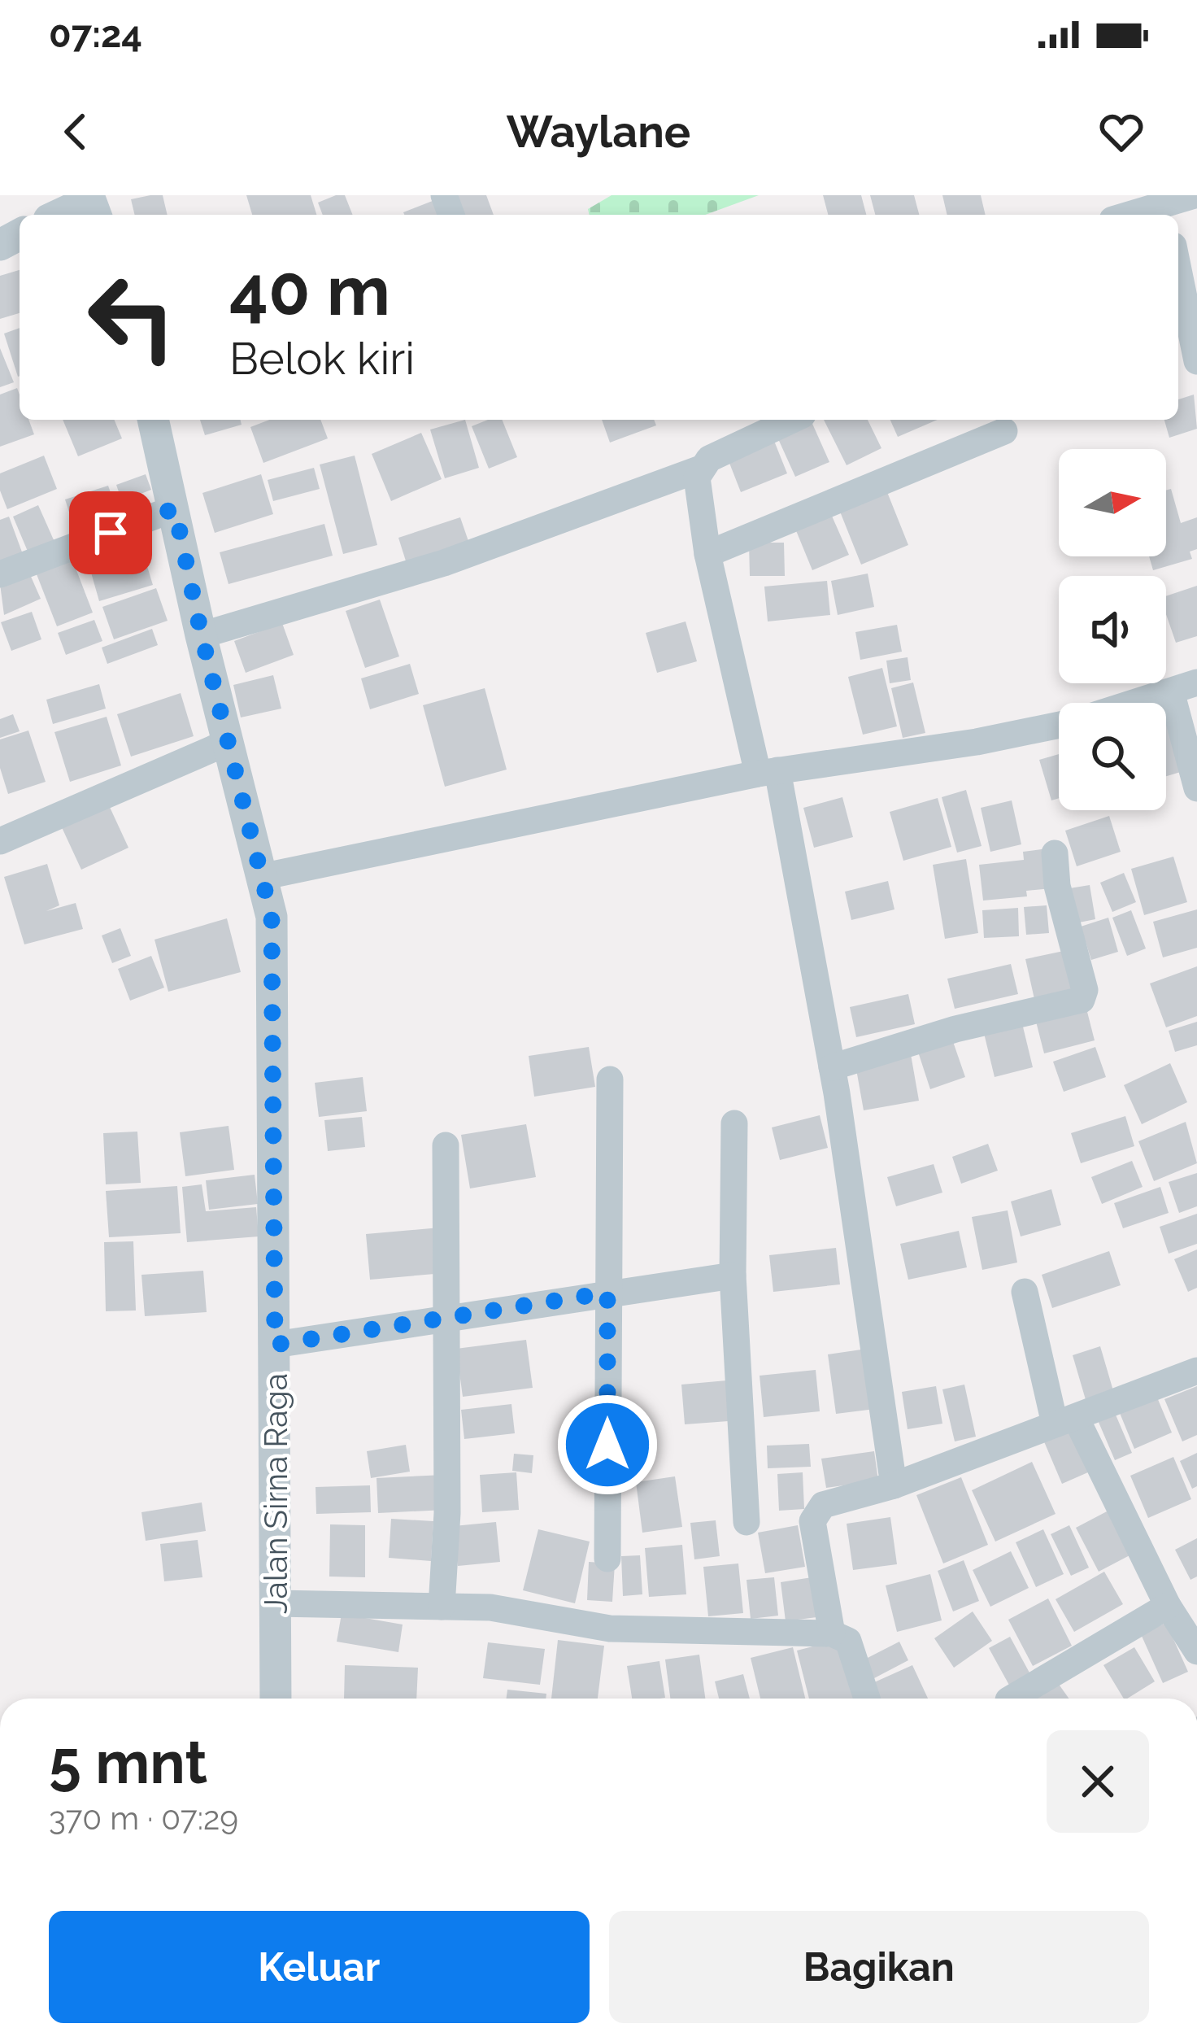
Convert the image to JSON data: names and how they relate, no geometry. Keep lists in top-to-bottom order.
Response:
{
  "streets": {
    "street": ["Jalan Sirna Raga"]
  },
  "north": "right",
  "page": {
    "status": "07:24",
    "header": "Waylane",
    "turn": ["40 m", "Belok kiri"],
    "heading": ["5 mnt", "370 m · 07:29"],
    "buttons": ["Keluar", "Bagikan"]
  }
}
